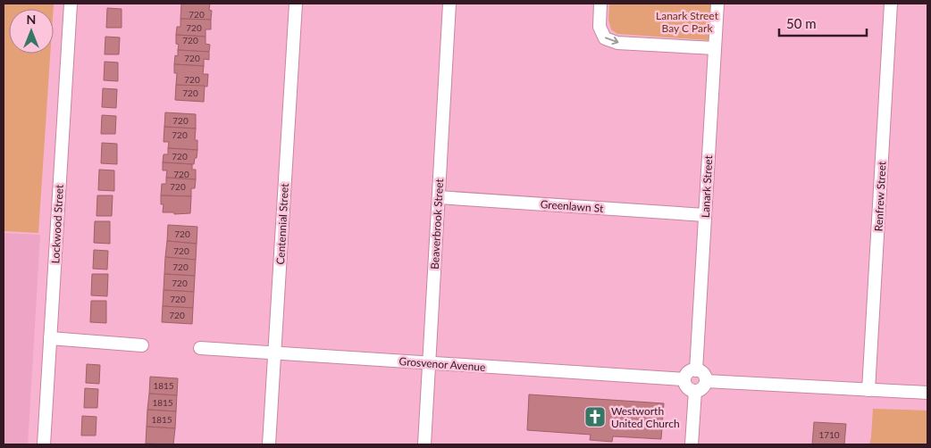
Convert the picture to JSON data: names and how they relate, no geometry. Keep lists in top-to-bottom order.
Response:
{
  "streets": {
    "street": [
      "Lanark Street",
      "Renfrew Street",
      "Greenlawn St",
      "Lockwood Street",
      "Centennial Street",
      "Beaverbrook Street",
      "Grosvenor Avenue"
    ]
  },
  "crossings": [
    ["Lanark Street", "Greenlawn St"],
    ["Lanark Street", "Grosvenor Avenue"],
    ["Greenlawn St", "Beaverbrook Street"],
    ["Centennial Street", "Grosvenor Avenue"],
    ["Beaverbrook Street", "Grosvenor Avenue"]
  ],
  "parks": ["Lanark Street Bay C Park"],
  "places": {
    "church": ["Westworth United Church"]
  },
  "house_numbers": [
    "720",
    "720",
    "720",
    "720",
    "720",
    "720",
    "720",
    "720",
    "720",
    "720",
    "720",
    "720",
    "720",
    "720",
    "720",
    "720",
    "720",
    "1815",
    "1815",
    "1815",
    "1710"
  ],
  "scale_bar": "50 m",
  "north": "top"
}
